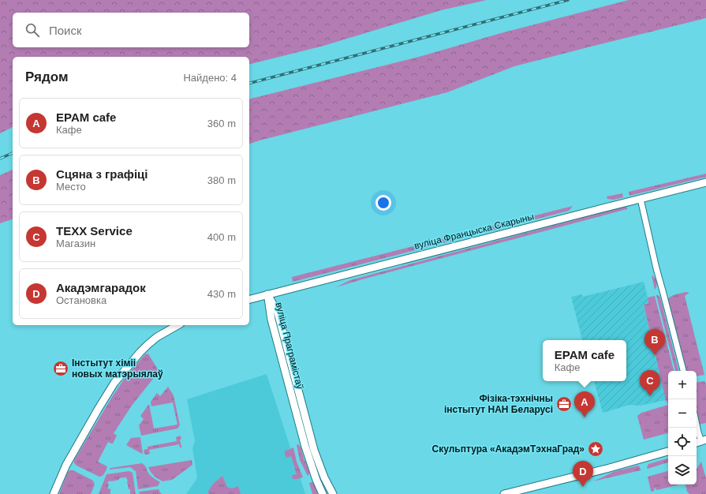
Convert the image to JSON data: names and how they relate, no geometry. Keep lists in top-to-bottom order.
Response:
{
  "streets": {
    "main road": ["вуліца Францыска Скарыны", "вуліца Праграмістаў"]
  },
  "crossings": [
    ["вуліца Францыска Скарыны", "вуліца Праграмістаў"]
  ],
  "places": {
    "office": ["Інстытут хіміі новых матэрыялаў", "Фізіка-тэхнічны інстытут НАН Беларусі"],
    "place": ["Скульптура «АкадэмТэхнаГрад»"]
  },
  "page": {
    "search": "Поиск",
    "heading": ["Рядом", "Найдено: 4"],
    "list": [
      {
        "mark": "A",
        "name": "EPAM cafe",
        "note": "Кафе",
        "value": "360 m"
      },
      {
        "mark": "B",
        "name": "Сцяна з графіці",
        "note": "Место",
        "value": "380 m"
      },
      {
        "mark": "C",
        "name": "TEXX Service",
        "note": "Магазин",
        "value": "400 m"
      },
      {
        "mark": "D",
        "name": "Акадэмгарадок",
        "note": "Остановка",
        "value": "430 m"
      }
    ],
    "pins": [
      "B",
      "C",
      "A",
      "D"
    ],
    "popup": ["EPAM cafe", "Кафе"],
    "map_buttons": ["+", "−"]
  }
}
